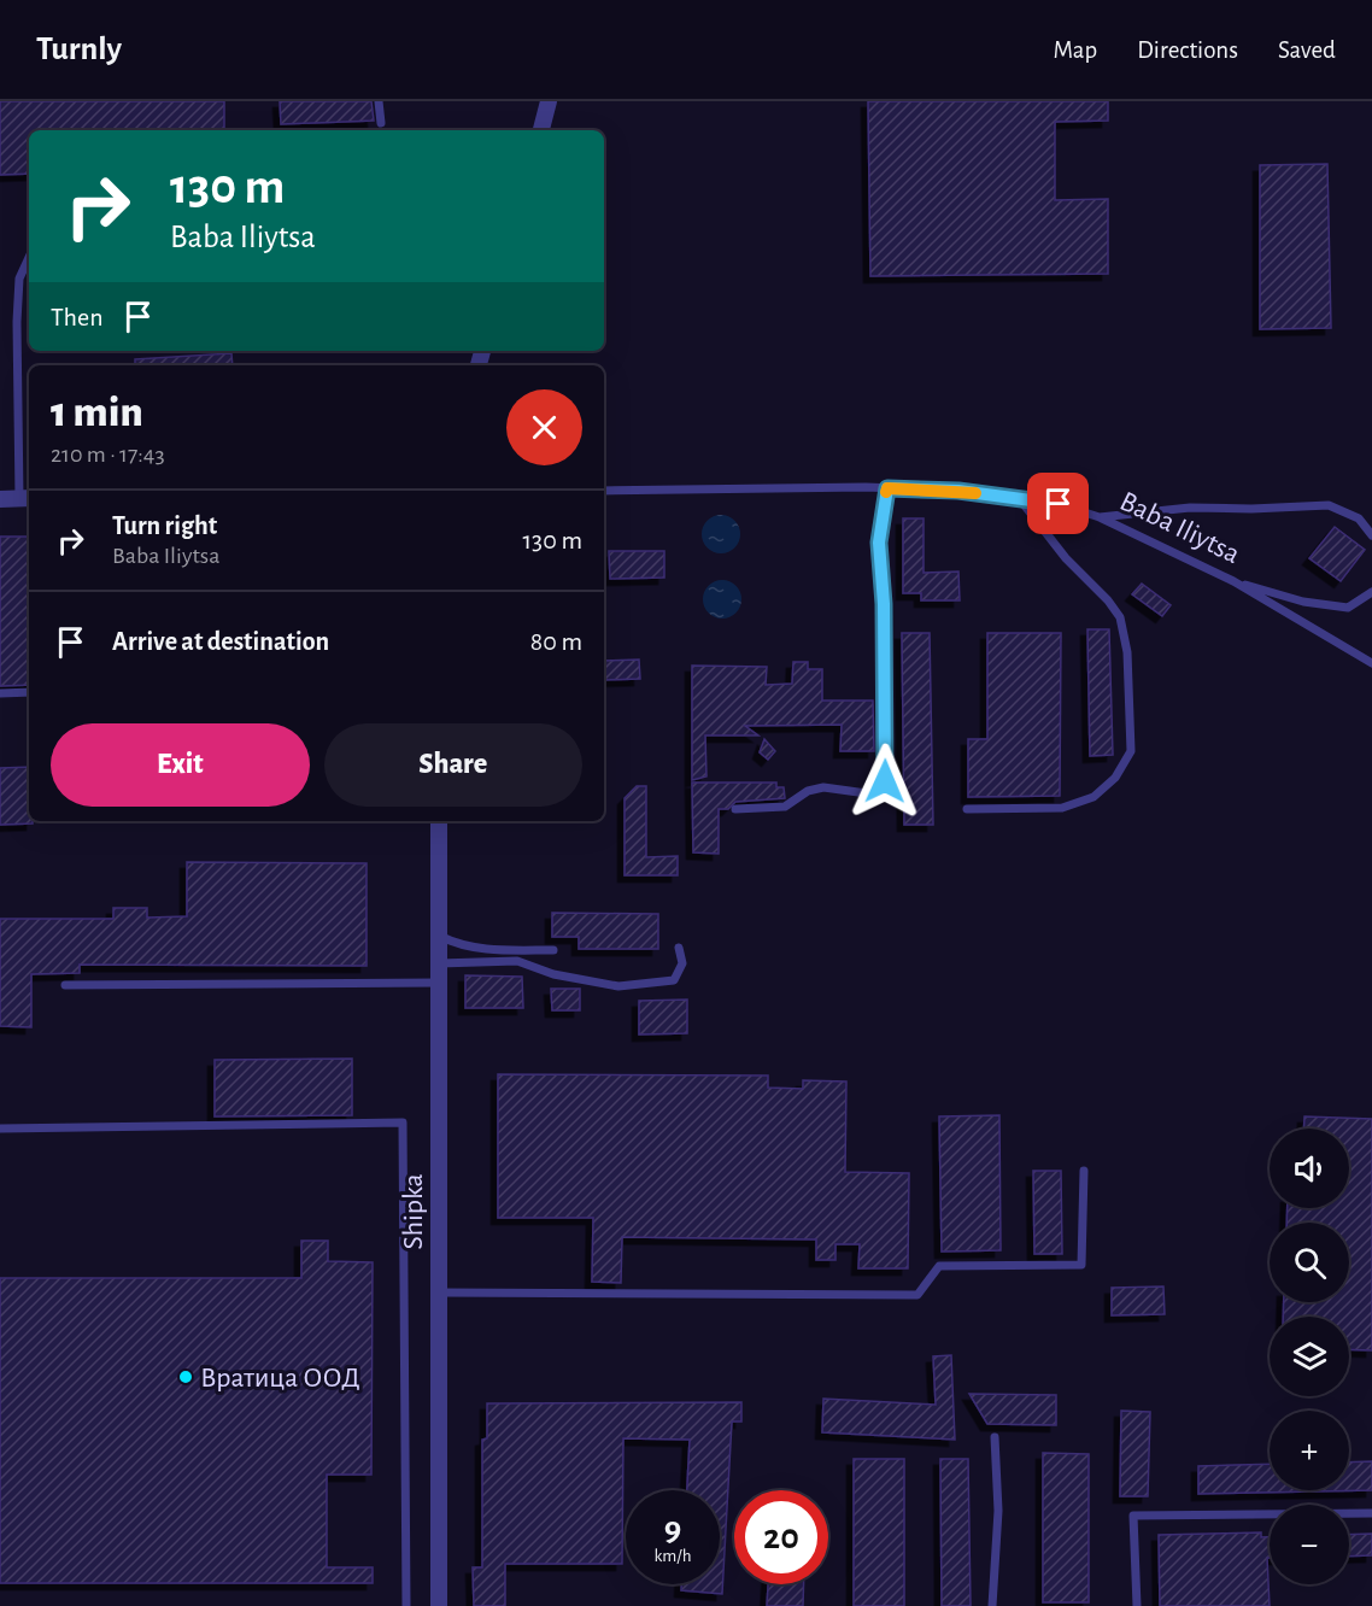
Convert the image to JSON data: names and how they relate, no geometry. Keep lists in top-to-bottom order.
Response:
{
  "streets": {
    "street": ["Shipka"],
    "lane": ["Baba Iliytsa"]
  },
  "places": ["Вратица ООД"],
  "page": {
    "header": "Turnly",
    "nav": ["Map", "Directions", "Saved"],
    "turn": ["130 m", "Baba Iliytsa"],
    "then": "Then",
    "heading": ["1 min", "210 m · 17:43"],
    "list": [
      {
        "name": "Turn right",
        "note": "Baba Iliytsa",
        "value": "130 m"
      },
      {
        "name": "Arrive at destination",
        "value": "80 m"
      }
    ],
    "buttons": ["Exit", "Share"],
    "map_buttons": ["+", "−"],
    "speed": "9 km/h",
    "limit": "20"
  }
}
